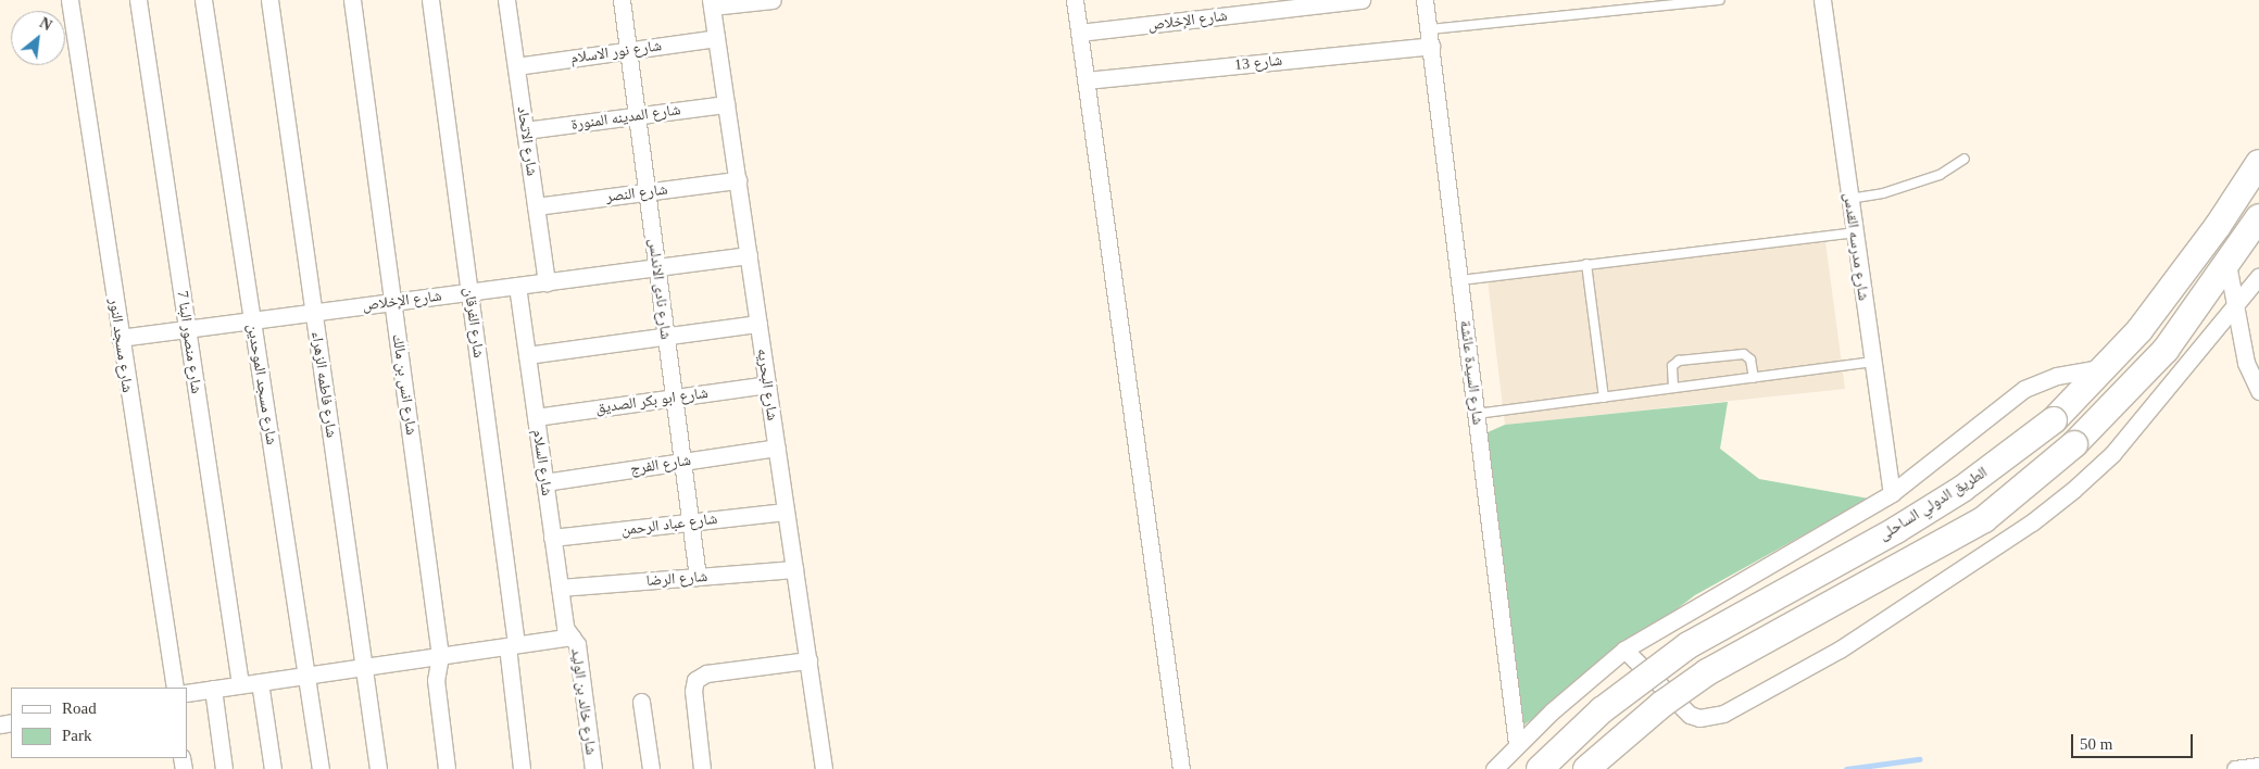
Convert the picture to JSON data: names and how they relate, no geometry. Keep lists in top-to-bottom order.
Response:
{
  "streets": {
    "main road": ["الطريق الدولي الساحلى"],
    "street": [
      "شارع الإخلاص",
      "شارع نور الاسلام",
      "شارع 13",
      "شارع المدينه المنورة",
      "شارع الاتحاد",
      "شارع النصر",
      "شارع مدرسه القدس",
      "شارع نادى الاندلس",
      "شارع الفرقان",
      "شارع منصور البنا 7",
      "شارع مسجد النور",
      "شارع السيدة عائشة",
      "شارع مسجد الموحدين",
      "شارع فاطمه الزهراء",
      "شارع انس بن مالك",
      "شارع البحريه",
      "شارع ابو بكر الصديق",
      "شارع السلام",
      "شارع الفرج",
      "شارع عباد الرحمن",
      "شارع الرضا",
      "شارع خالد بن الوليد"
    ]
  },
  "crossings": [
    ["شارع الإخلاص", "شارع الاتحاد"],
    ["شارع الإخلاص", "شارع نادى الاندلس"],
    ["شارع الإخلاص", "شارع الفرقان"],
    ["شارع الإخلاص", "شارع منصور البنا 7"],
    ["شارع الإخلاص", "شارع مسجد النور"],
    ["شارع الإخلاص", "شارع مسجد الموحدين"],
    ["شارع الإخلاص", "شارع فاطمه الزهراء"],
    ["شارع الإخلاص", "شارع انس بن مالك"],
    ["شارع الإخلاص", "شارع البحريه"],
    ["شارع الإخلاص", "شارع السلام"],
    ["شارع نور الاسلام", "شارع الاتحاد"],
    ["شارع نور الاسلام", "شارع نادى الاندلس"],
    ["شارع نور الاسلام", "شارع البحريه"],
    ["شارع 13", "شارع السيدة عائشة"],
    ["شارع المدينه المنورة", "شارع الاتحاد"],
    ["شارع المدينه المنورة", "شارع نادى الاندلس"],
    ["شارع المدينه المنورة", "شارع البحريه"],
    ["شارع الاتحاد", "شارع النصر"],
    ["شارع النصر", "شارع نادى الاندلس"],
    ["شارع النصر", "شارع البحريه"],
    ["شارع نادى الاندلس", "شارع ابو بكر الصديق"],
    ["شارع نادى الاندلس", "شارع الفرج"],
    ["شارع نادى الاندلس", "شارع عباد الرحمن"],
    ["شارع نادى الاندلس", "شارع الرضا"],
    ["شارع البحريه", "شارع ابو بكر الصديق"],
    ["شارع البحريه", "شارع الفرج"],
    ["شارع البحريه", "شارع عباد الرحمن"],
    ["شارع البحريه", "شارع الرضا"],
    ["شارع ابو بكر الصديق", "شارع السلام"],
    ["شارع السلام", "شارع الفرج"],
    ["شارع السلام", "شارع عباد الرحمن"],
    ["شارع السلام", "شارع الرضا"],
    ["شارع السلام", "شارع خالد بن الوليد"]
  ],
  "legend": ["Road", "Park"],
  "scale_bar": "50 m",
  "north": "top right"
}
